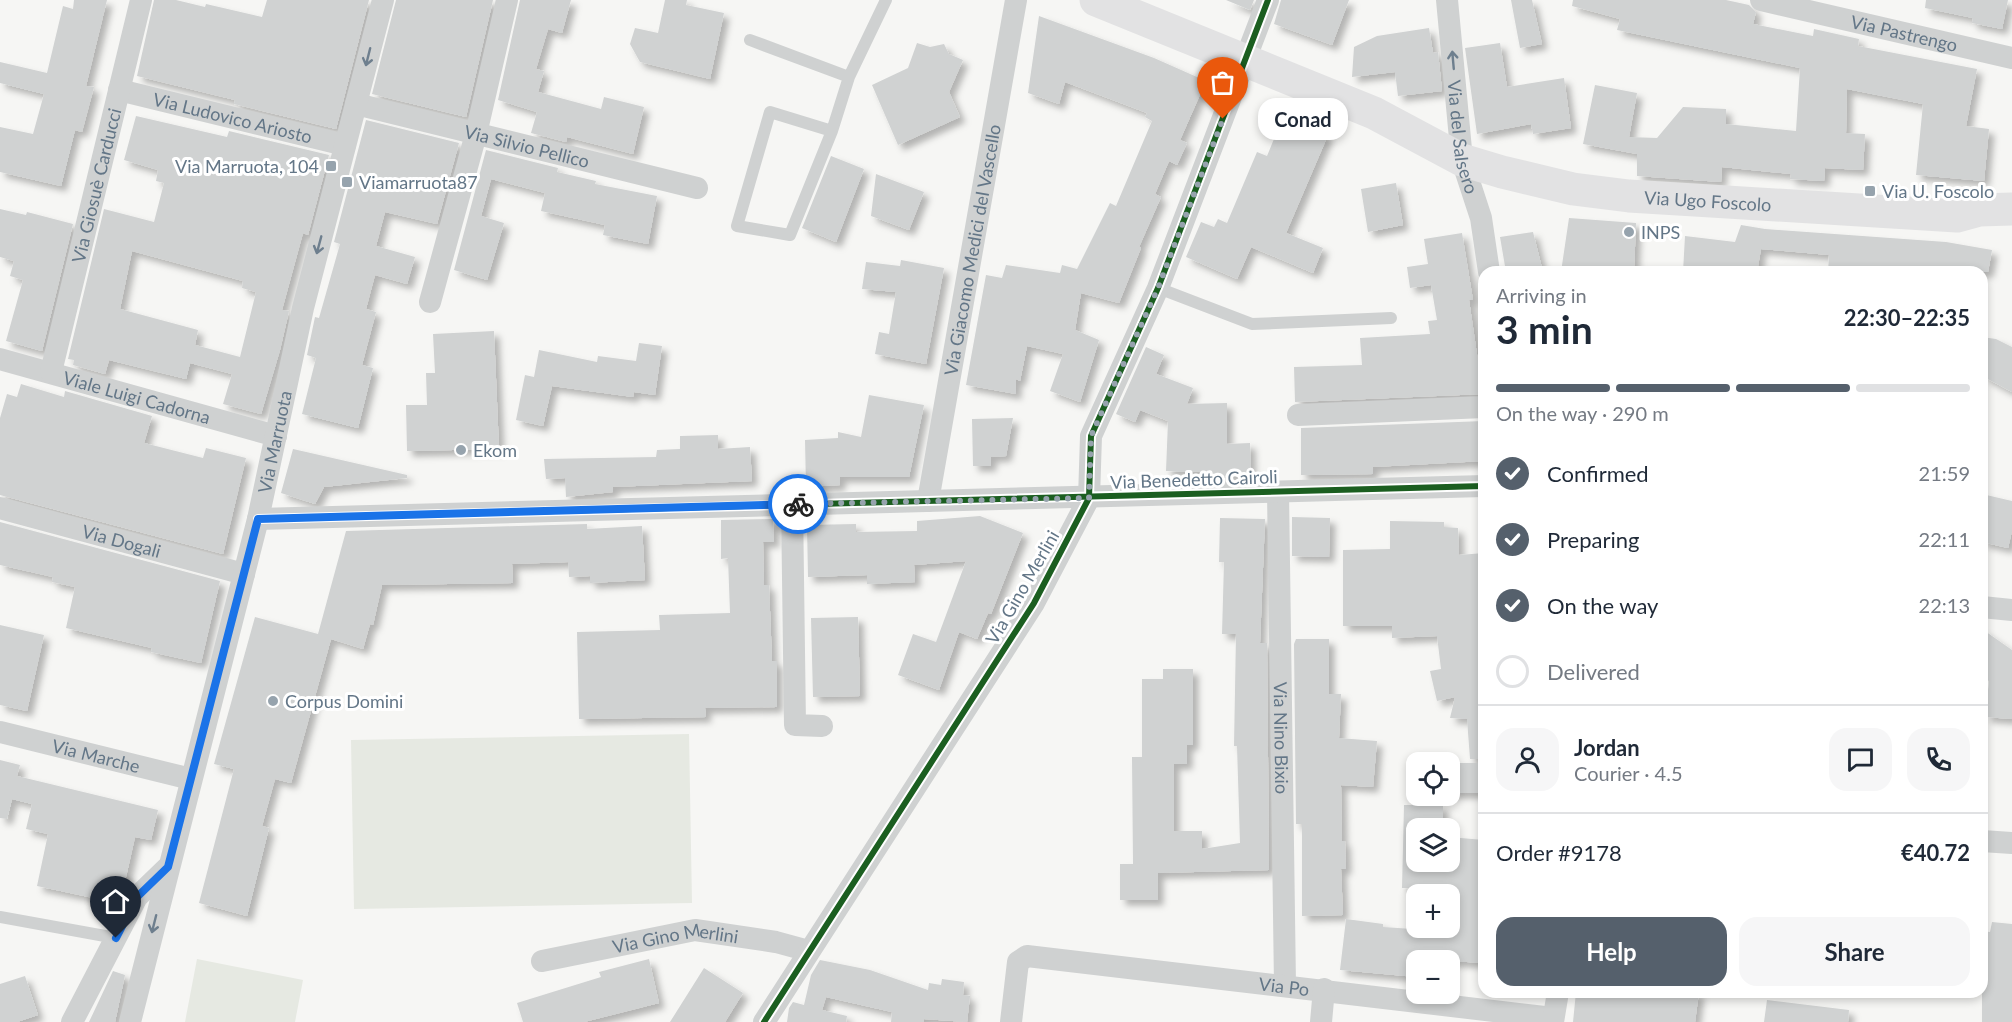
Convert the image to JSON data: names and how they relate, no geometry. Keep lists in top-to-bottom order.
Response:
{
  "streets": {
    "main road": ["Via Ugo Foscolo"],
    "street": [
      "Via Pastrengo",
      "Via Ludovico Ariosto",
      "Via del Salsero",
      "Via Silvio Pellico",
      "Via Giosuè Carducci",
      "Via Giacomo Medici del Vascello",
      "Viale Luigi Cadorna",
      "Via Marruota",
      "Via Benedetto Cairoli",
      "Via Dogali",
      "Via Gino Merlini",
      "Via Nino Bixio",
      "Via Marche",
      "Via Po"
    ]
  },
  "crossings": [
    ["Via Ludovico Ariosto", "Via Giosuè Carducci"],
    ["Via Ludovico Ariosto", "Via Marruota"],
    ["Via del Salsero", "Via Ugo Foscolo"],
    ["Via Silvio Pellico", "Via Marruota"],
    ["Via Giosuè Carducci", "Viale Luigi Cadorna"],
    ["Via Ugo Foscolo", "Via Gino Merlini"],
    ["Via Giacomo Medici del Vascello", "Via Benedetto Cairoli"],
    ["Viale Luigi Cadorna", "Via Marruota"],
    ["Via Marruota", "Via Benedetto Cairoli"],
    ["Via Marruota", "Via Dogali"],
    ["Via Marruota", "Via Marche"],
    ["Via Benedetto Cairoli", "Via Gino Merlini"],
    ["Via Benedetto Cairoli", "Via Nino Bixio"],
    ["Via Nino Bixio", "Via Po"]
  ],
  "one_way": ["Via del Salsero"],
  "places": {
    "other": [
      "Conad",
      "INPS",
      "Ekom",
      "Corpus Domini"
    ],
    "transit": ["Via Marruota, 104", "Viamarruota87", "Via U. Foscolo"]
  },
  "page": {
    "bubble": "Conad",
    "heading": ["3 min", "Arriving in", "22:30–22:35"],
    "panel": [
      "Jordan",
      "Courier · 4.5",
      "Order #9178",
      "€40.72"
    ],
    "bar": "On the way · 290 m",
    "list": [
      ["Confirmed", "21:59"],
      ["Preparing", "22:11"],
      ["On the way", "22:13"],
      "Delivered"
    ],
    "map_buttons": ["+", "−"],
    "buttons": ["Help", "Share"]
  }
}
